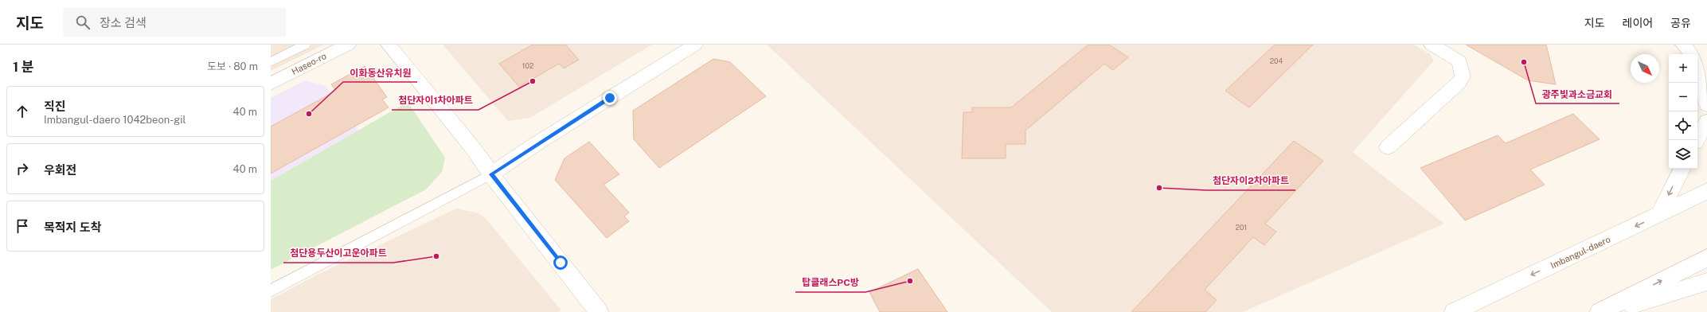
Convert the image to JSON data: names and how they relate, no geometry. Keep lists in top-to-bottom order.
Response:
{
  "streets": {
    "street": ["Haseo-ro", "Imbangul-daero"]
  },
  "places": [
    "광주빛과소금교회",
    "첨단자이1차아파트",
    "이화동산유치원",
    "첨단자이2차아파트",
    "첨단용두산이고운아파트",
    "탑클래스PC방"
  ],
  "house_numbers": ["204", "102", "201"],
  "north": "bottom right",
  "page": {
    "header": "지도",
    "search": "장소 검색",
    "nav": ["지도", "레이어", "공유"],
    "heading": ["1 분", "도보 · 80 m"],
    "map_buttons": ["+", "−"],
    "list": [
      ["직진", "Imbangul-daero 1042beon-gil", "40 m"],
      ["우회전", "40 m"],
      "목적지 도착"
    ]
  }
}
